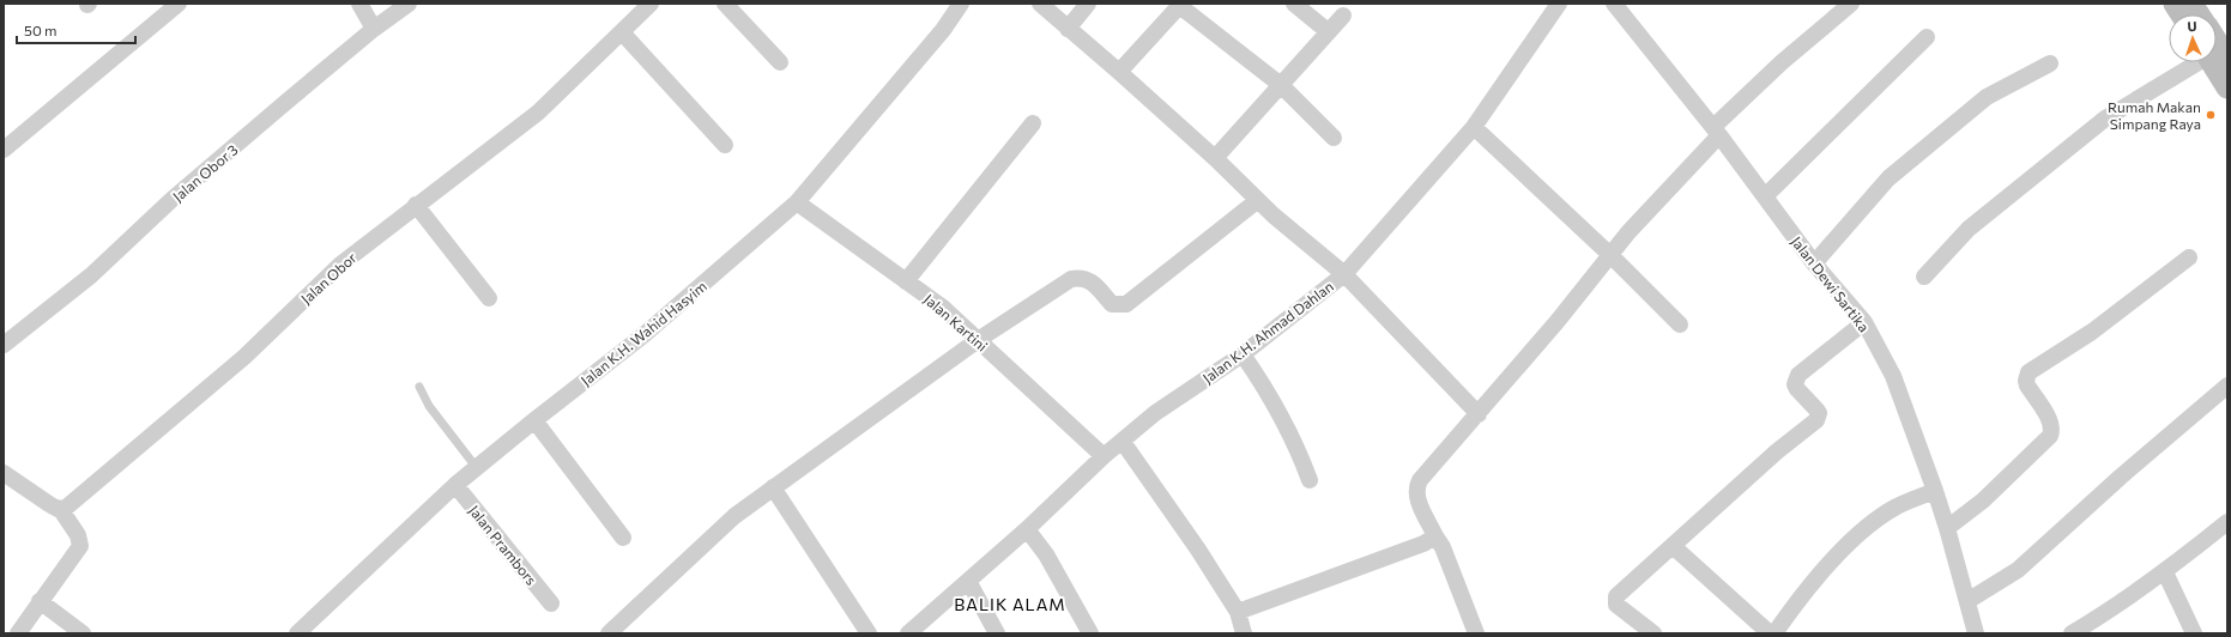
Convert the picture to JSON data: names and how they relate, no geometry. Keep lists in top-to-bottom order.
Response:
{
  "streets": {
    "street": [
      "Jalan Obor 3",
      "Jalan Obor",
      "Jalan Dewi Sartika",
      "Jalan Kartini",
      "Jalan K.H. Ahmad Dahlan",
      "Jalan K.H. Wahid Hasyim",
      "Jalan Prambors"
    ]
  },
  "crossings": [
    ["Jalan Kartini", "Jalan K.H. Ahmad Dahlan"],
    ["Jalan Kartini", "Jalan K.H. Wahid Hasyim"],
    ["Jalan K.H. Wahid Hasyim", "Jalan Prambors"]
  ],
  "districts": ["BALIK ALAM"],
  "places": ["Rumah Makan Simpang Raya"],
  "scale_bar": "50 m",
  "north": "top"
}
